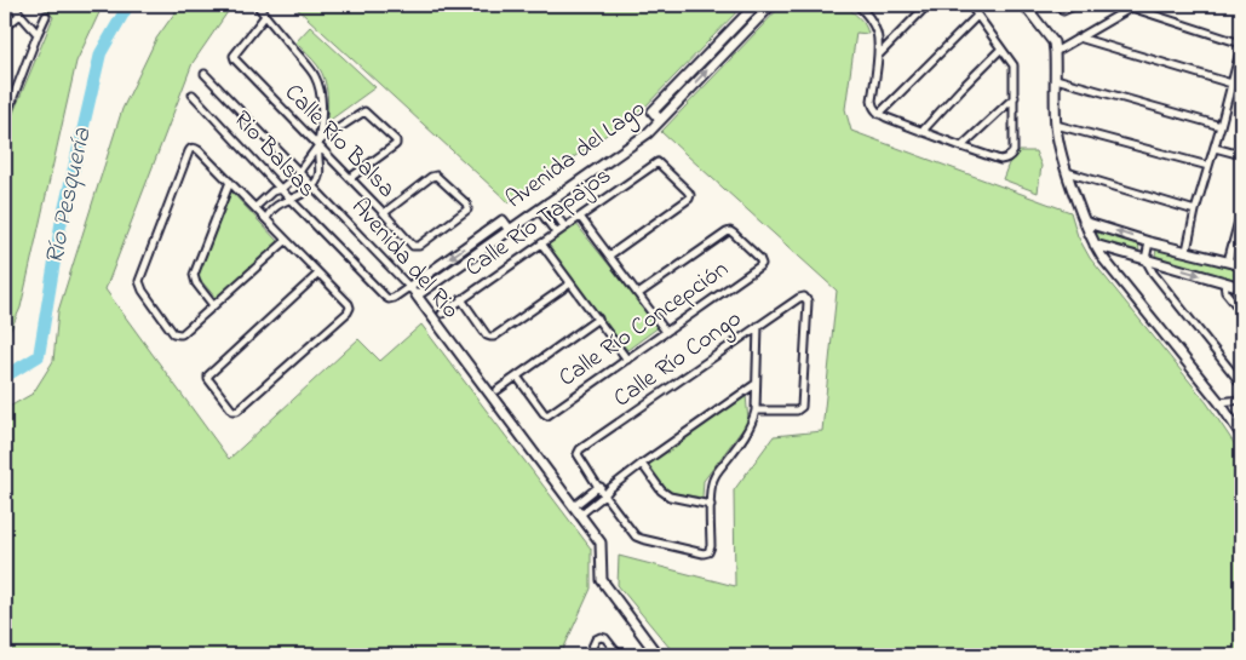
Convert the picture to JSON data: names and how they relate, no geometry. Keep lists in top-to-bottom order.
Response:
{
  "streets": {
    "street": [
      "Calle Río Balsa",
      "Rio Balsas",
      "Avenida del Lago",
      "Calle Río Tapajos",
      "Avenida del Rio",
      "Calle Río Concepción",
      "Calle Río Congo"
    ]
  },
  "crossings": [
    ["Rio Balsas", "Avenida del Lago"],
    ["Rio Balsas", "Avenida del Rio"],
    ["Avenida del Lago", "Avenida del Rio"]
  ],
  "water": ["Río Pesquería"]
}
